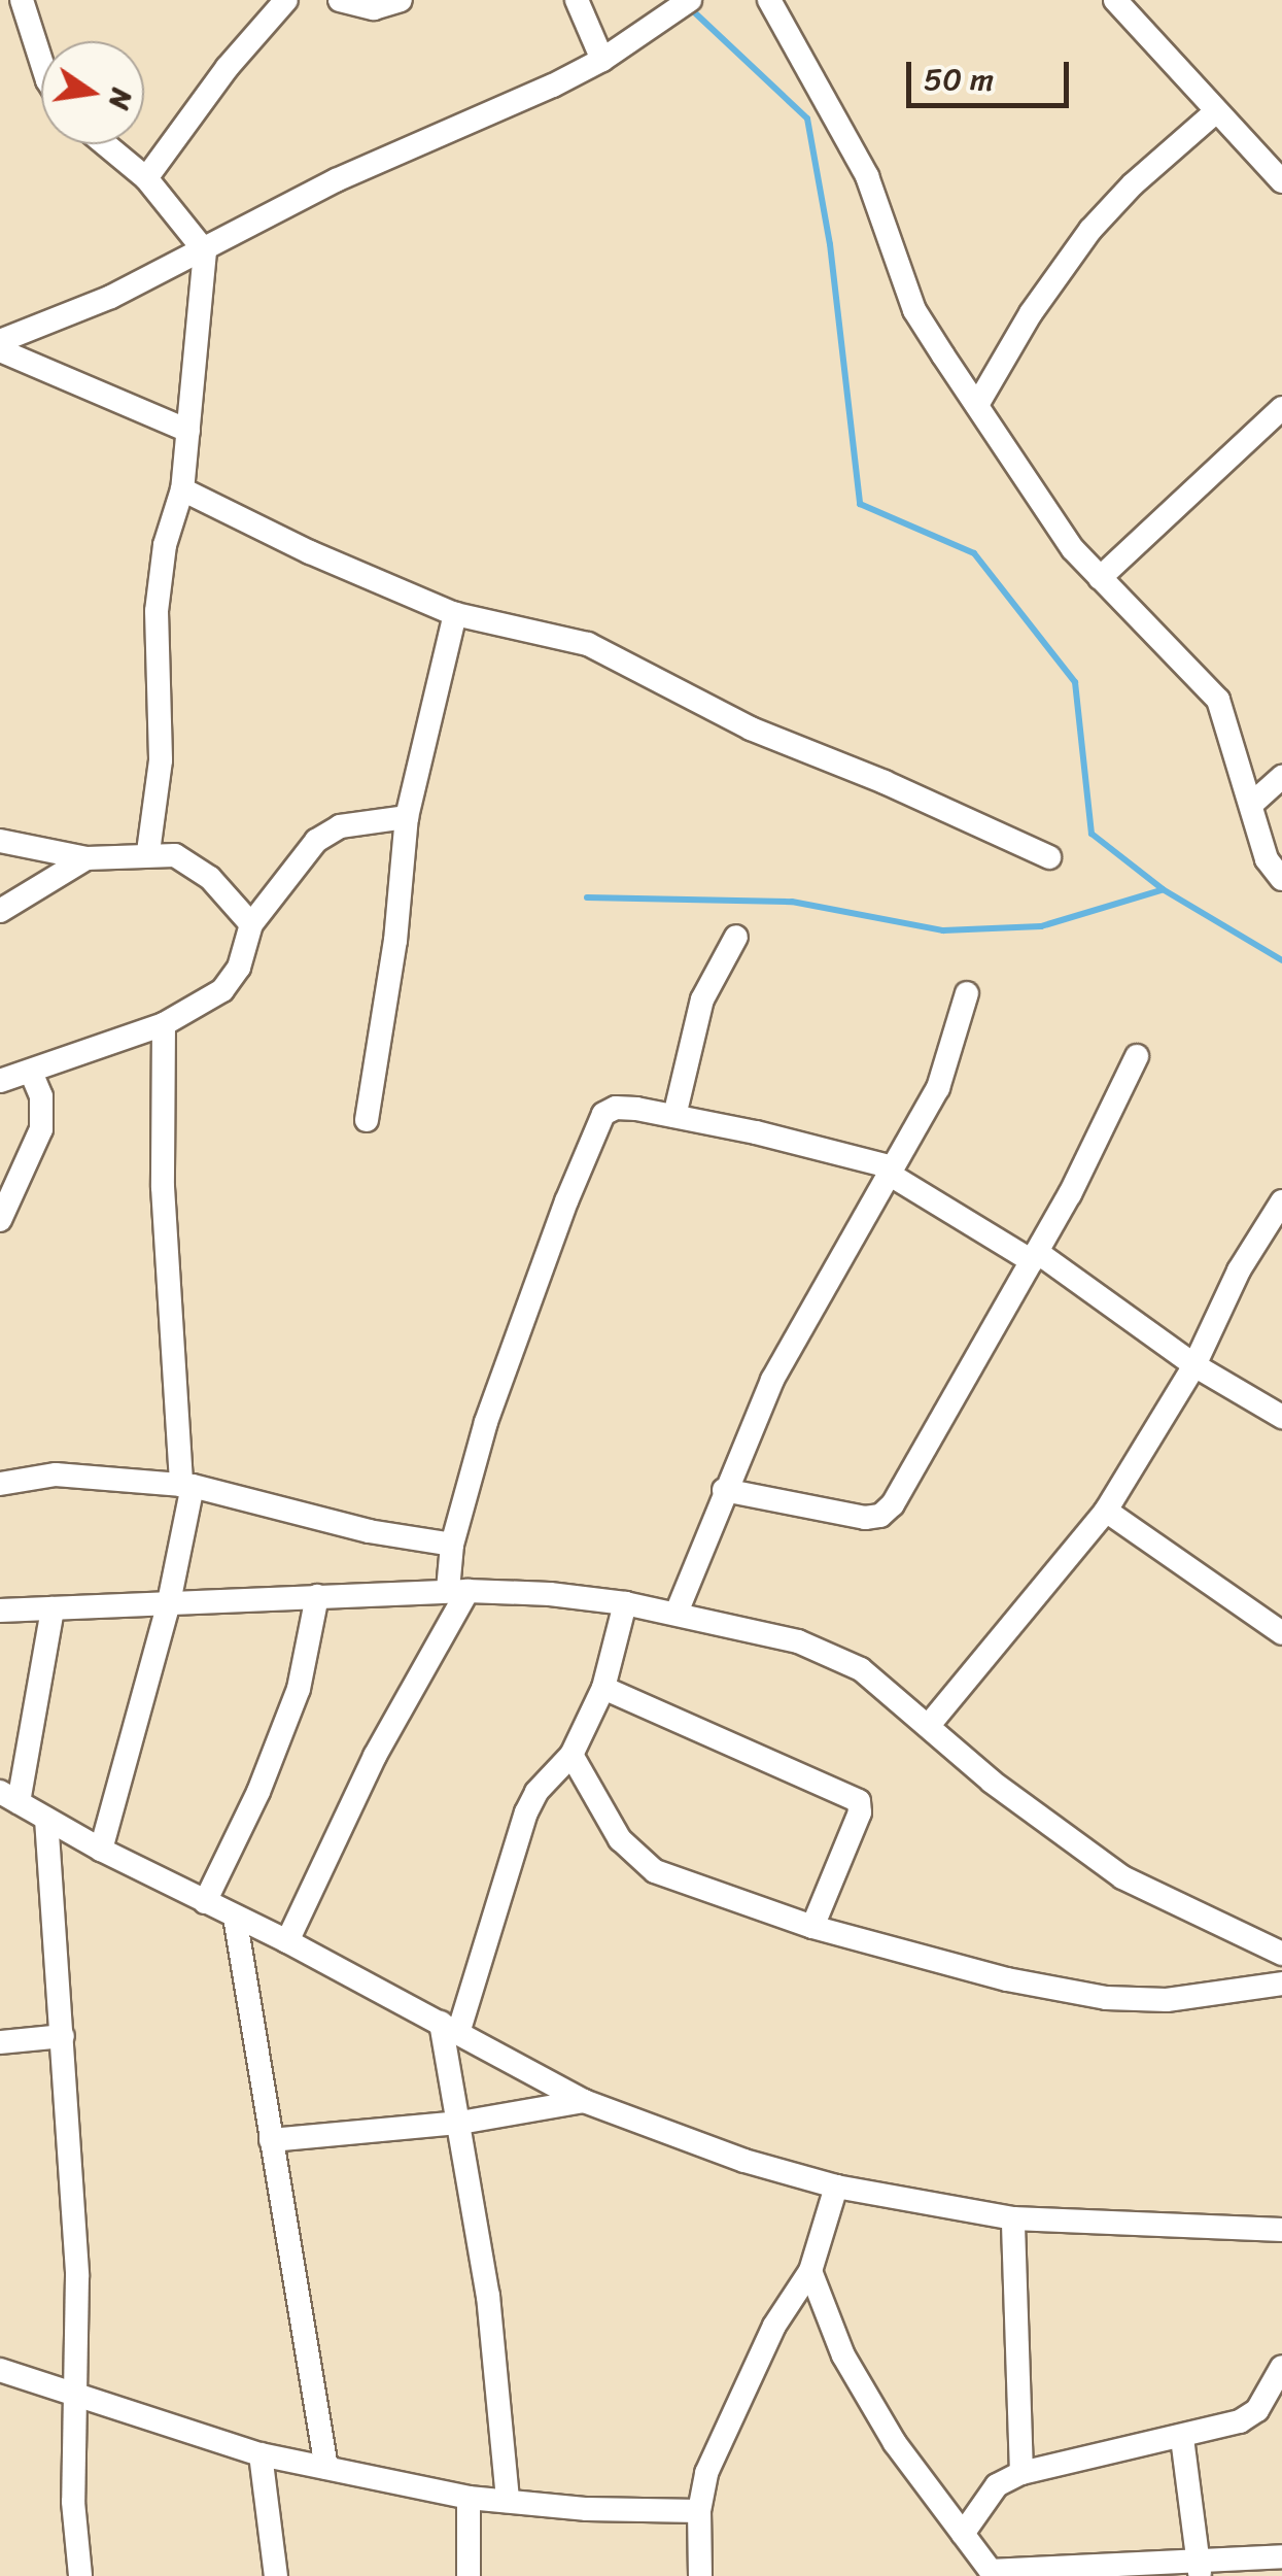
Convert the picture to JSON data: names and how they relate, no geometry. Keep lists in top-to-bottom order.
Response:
{
  "scale_bar": "50 m",
  "north": "right"
}
